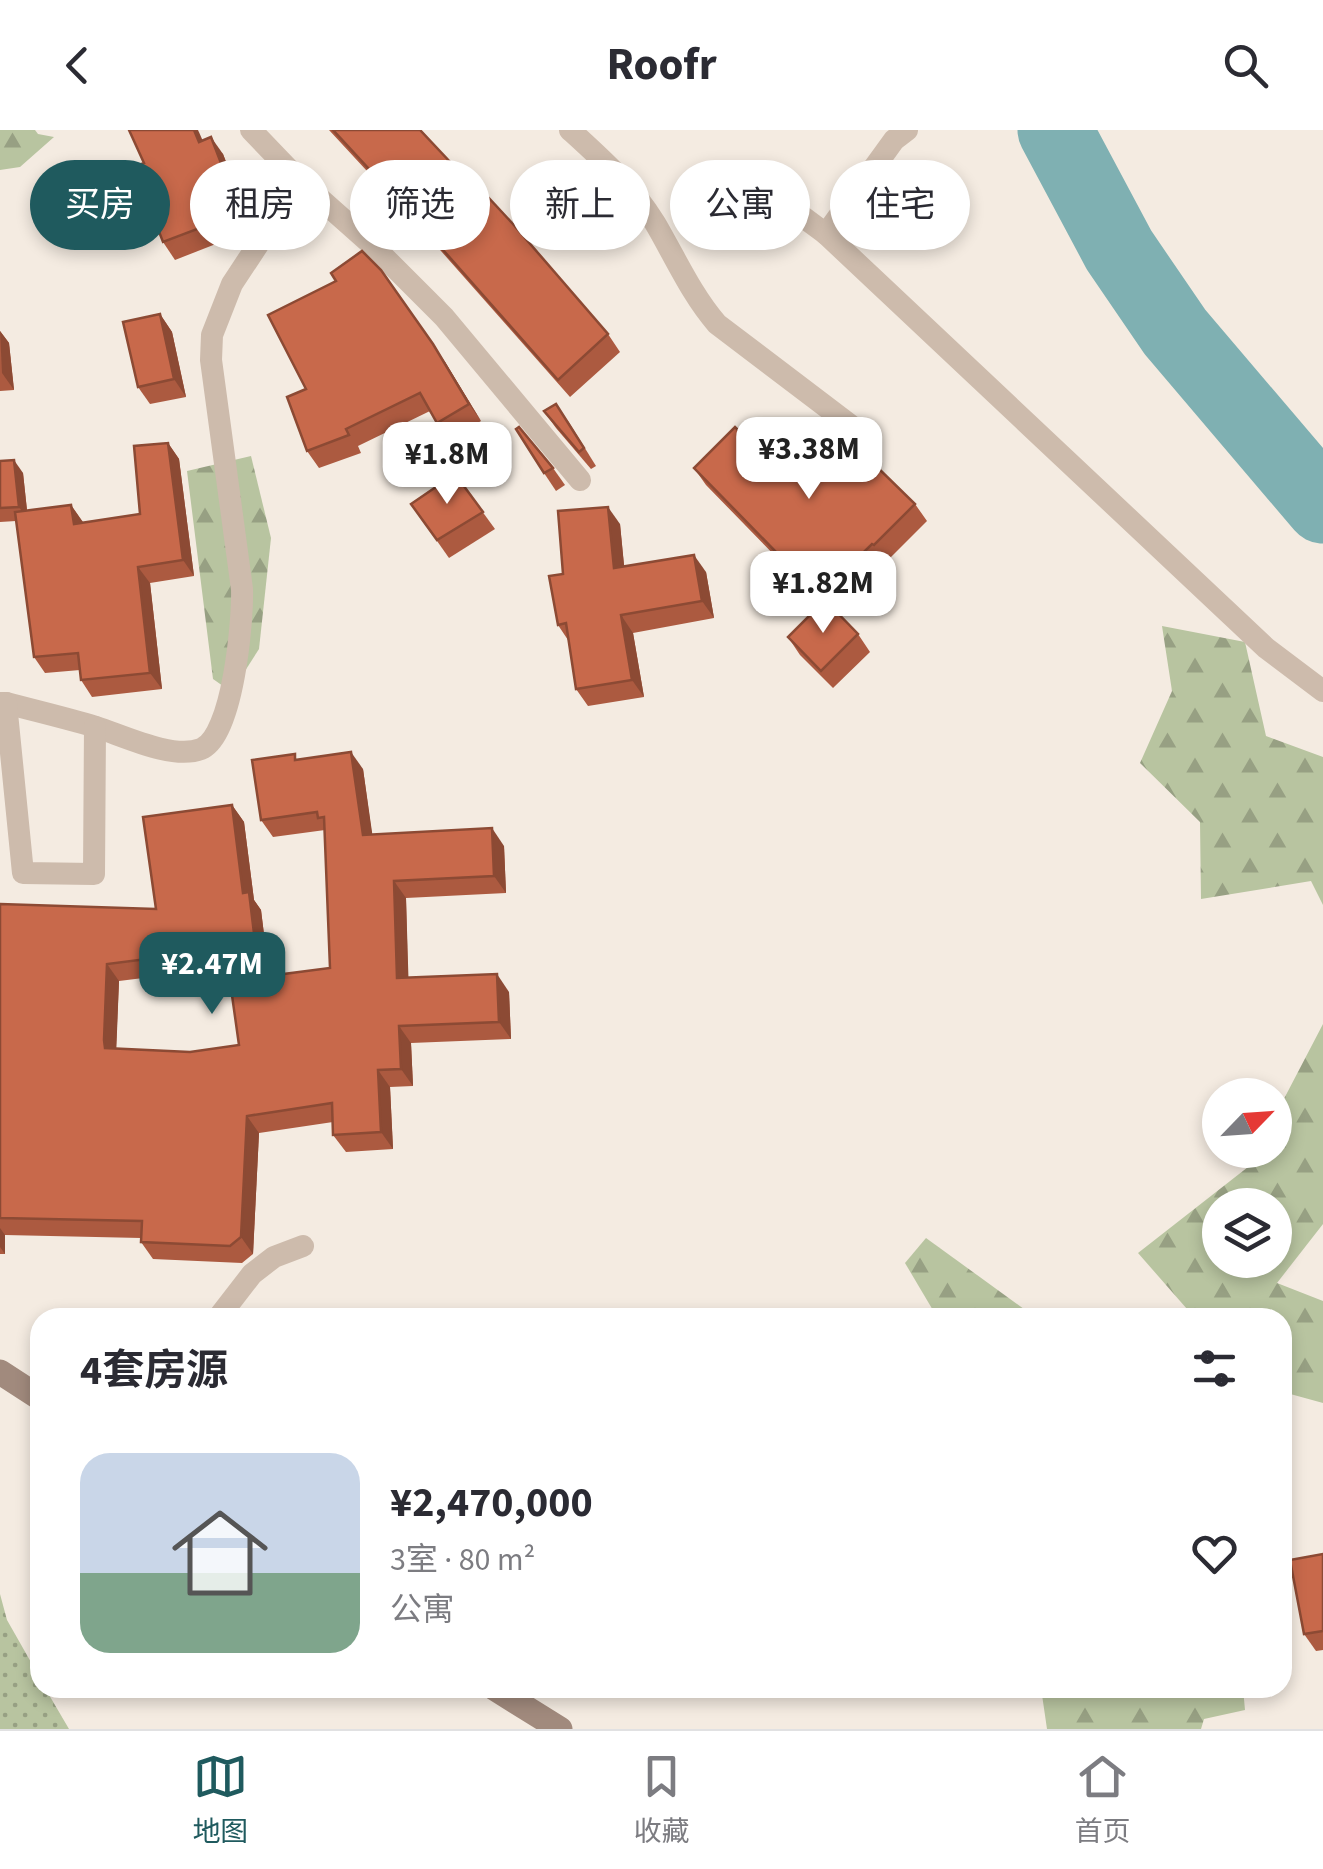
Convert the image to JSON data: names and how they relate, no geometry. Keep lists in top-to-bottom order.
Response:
{
  "north": "top right",
  "page": {
    "header": "Roofr",
    "chip": [
      "买房",
      "租房",
      "筛选",
      "新上",
      "公寓",
      "住宅"
    ],
    "price": [
      "¥3.38M",
      "¥1.8M",
      "¥1.82M",
      "¥2.47M"
    ],
    "heading": "4套房源",
    "list": [
      {
        "name": "¥2,470,000",
        "note": "3室 · 80 m² · 公寓"
      }
    ],
    "tabs": ["地图", "收藏", "首页"]
  }
}
